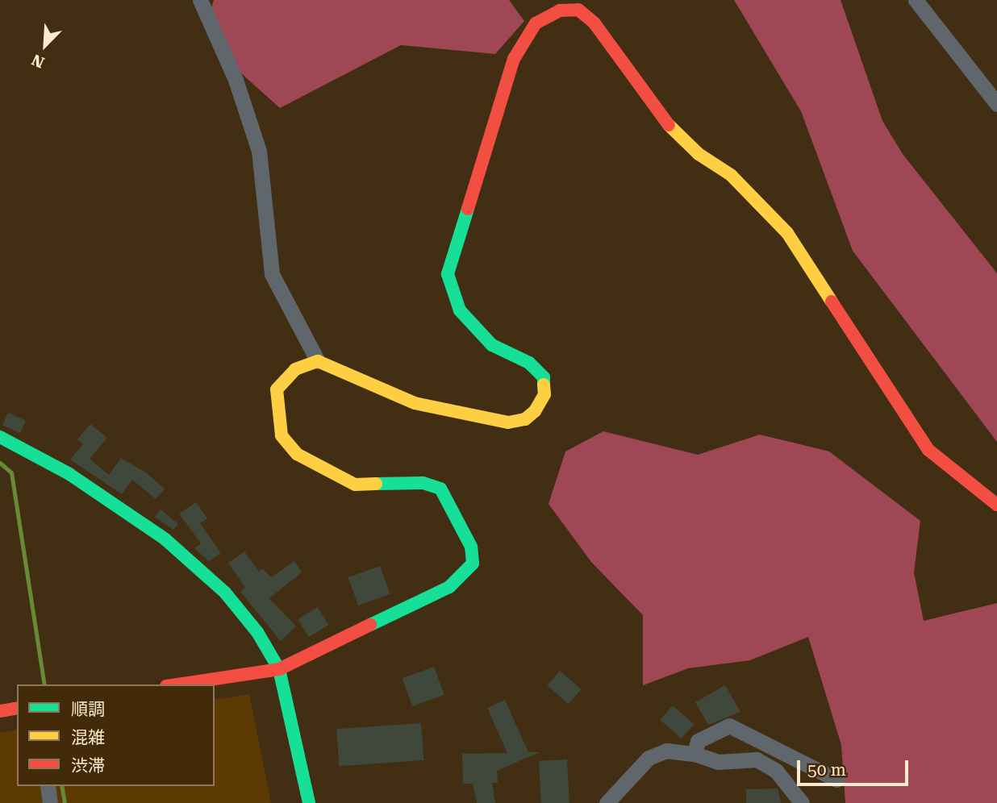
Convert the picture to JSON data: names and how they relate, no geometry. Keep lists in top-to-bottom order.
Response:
{
  "legend": ["順調", "混雑", "渋滞"],
  "scale_bar": "50 m",
  "north": "bottom left"
}
